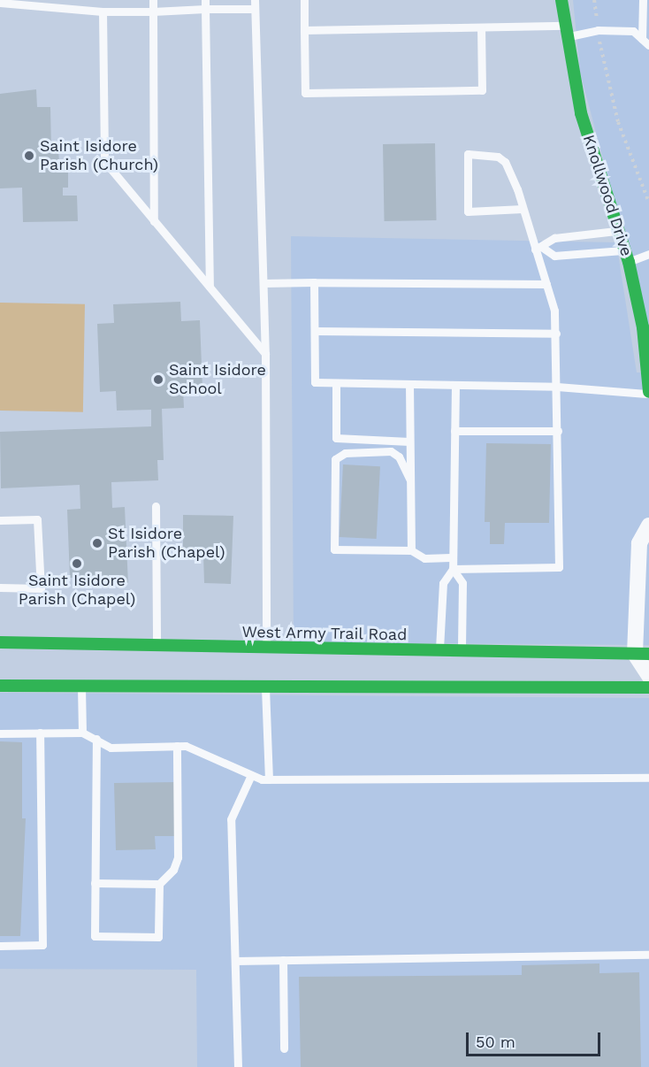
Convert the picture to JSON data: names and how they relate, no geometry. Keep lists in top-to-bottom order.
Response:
{
  "streets": {
    "main road": ["Knollwood Drive", "West Army Trail Road"]
  },
  "places": [
    "Saint Isidore Parish (Church)",
    "Saint Isidore School",
    "St Isidore Parish (Chapel)",
    "Saint Isidore Parish (Chapel)"
  ],
  "scale_bar": "50 m"
}
